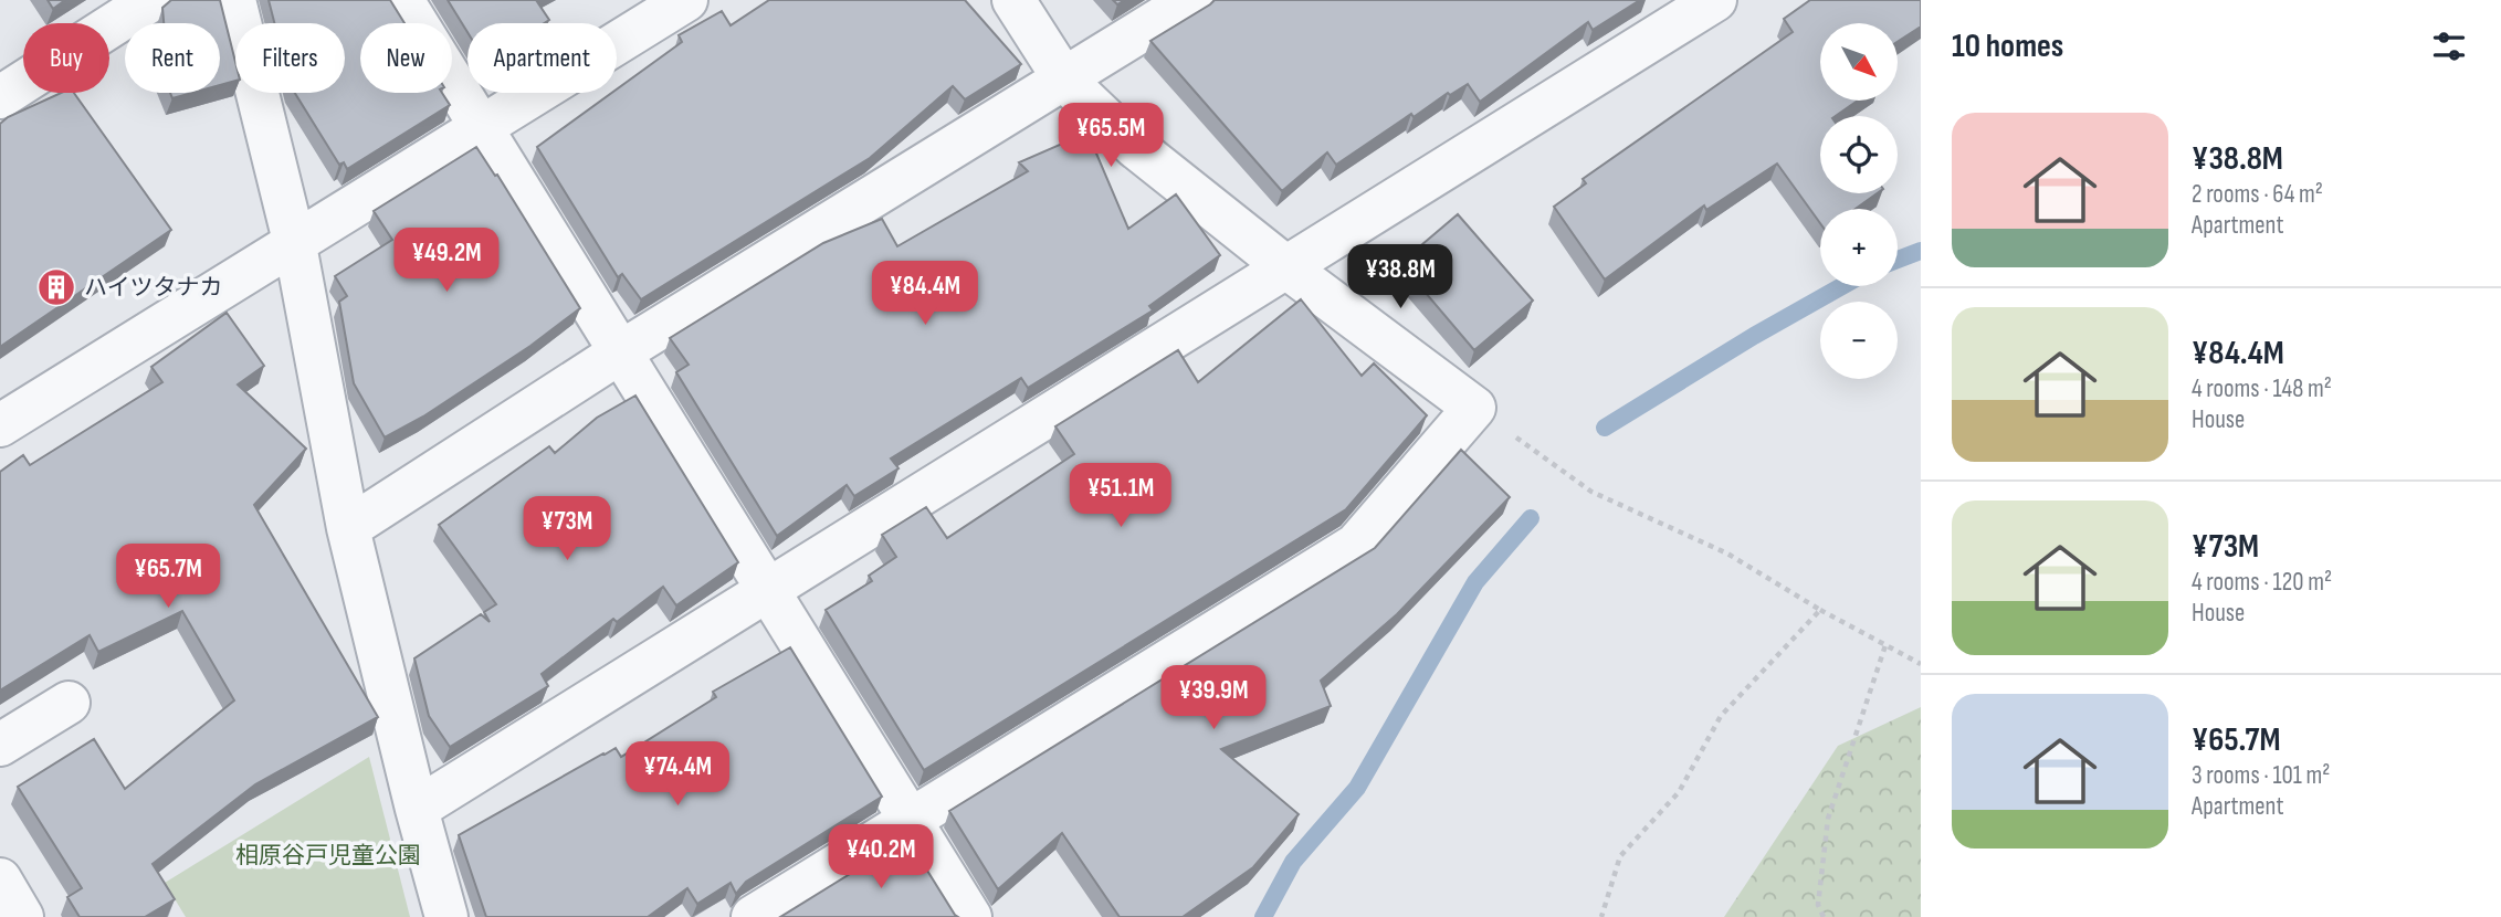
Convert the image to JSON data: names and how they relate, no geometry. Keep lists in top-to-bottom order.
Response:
{
  "parks": ["相原谷戸児童公園"],
  "places": {
    "building": ["ハイツタナカ"]
  },
  "north": "bottom right",
  "page": {
    "heading": "10 homes",
    "map_buttons": ["+", "−"],
    "chip": [
      "Buy",
      "Rent",
      "Filters",
      "New",
      "Apartment"
    ],
    "list": [
      {
        "name": "¥38.8M",
        "note": "2 rooms · 64 m² · Apartment"
      },
      {
        "name": "¥84.4M",
        "note": "4 rooms · 148 m² · House"
      },
      {
        "name": "¥73M",
        "note": "4 rooms · 120 m² · House"
      },
      {
        "name": "¥65.7M",
        "note": "3 rooms · 101 m² · Apartment"
      }
    ],
    "price": [
      "¥65.5M",
      "¥49.2M",
      "¥38.8M",
      "¥84.4M",
      "¥51.1M",
      "¥73M",
      "¥65.7M",
      "¥39.9M",
      "¥74.4M",
      "¥40.2M"
    ]
  }
}
